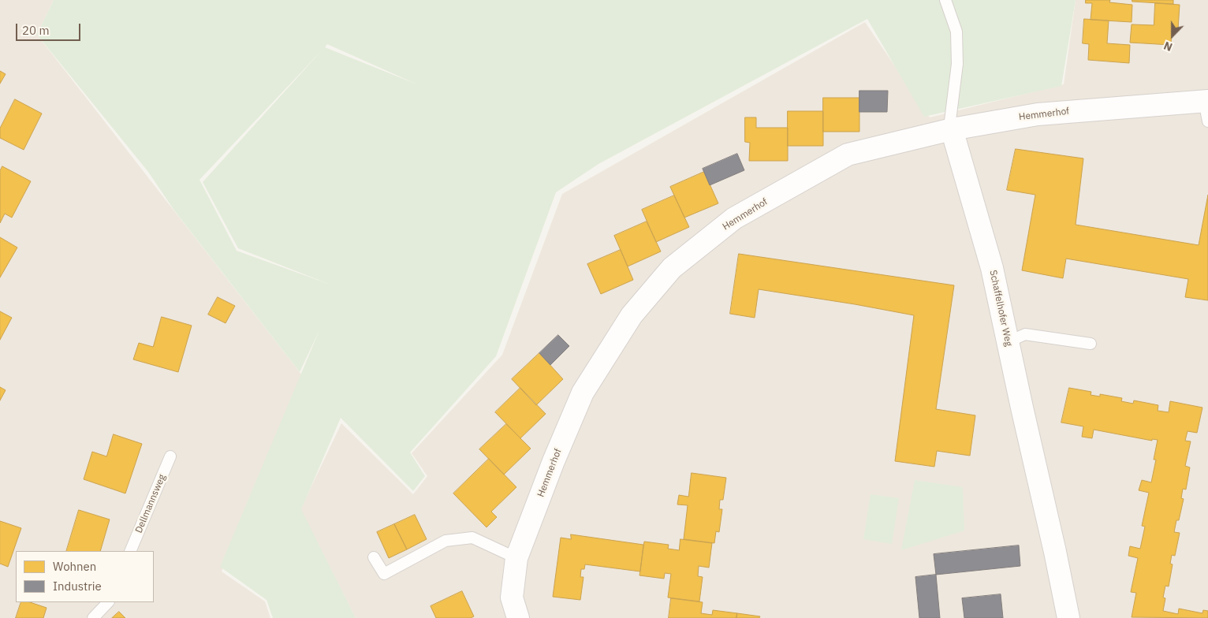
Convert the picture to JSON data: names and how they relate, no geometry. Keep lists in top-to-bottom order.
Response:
{
  "streets": {
    "street": ["Hemmerhof", "Schaffelhofer Weg"],
    "lane": ["Dellmannsweg"]
  },
  "crossings": [
    ["Hemmerhof", "Schaffelhofer Weg"]
  ],
  "legend": ["Wohnen", "Industrie"],
  "scale_bar": "20 m",
  "north": "bottom"
}
